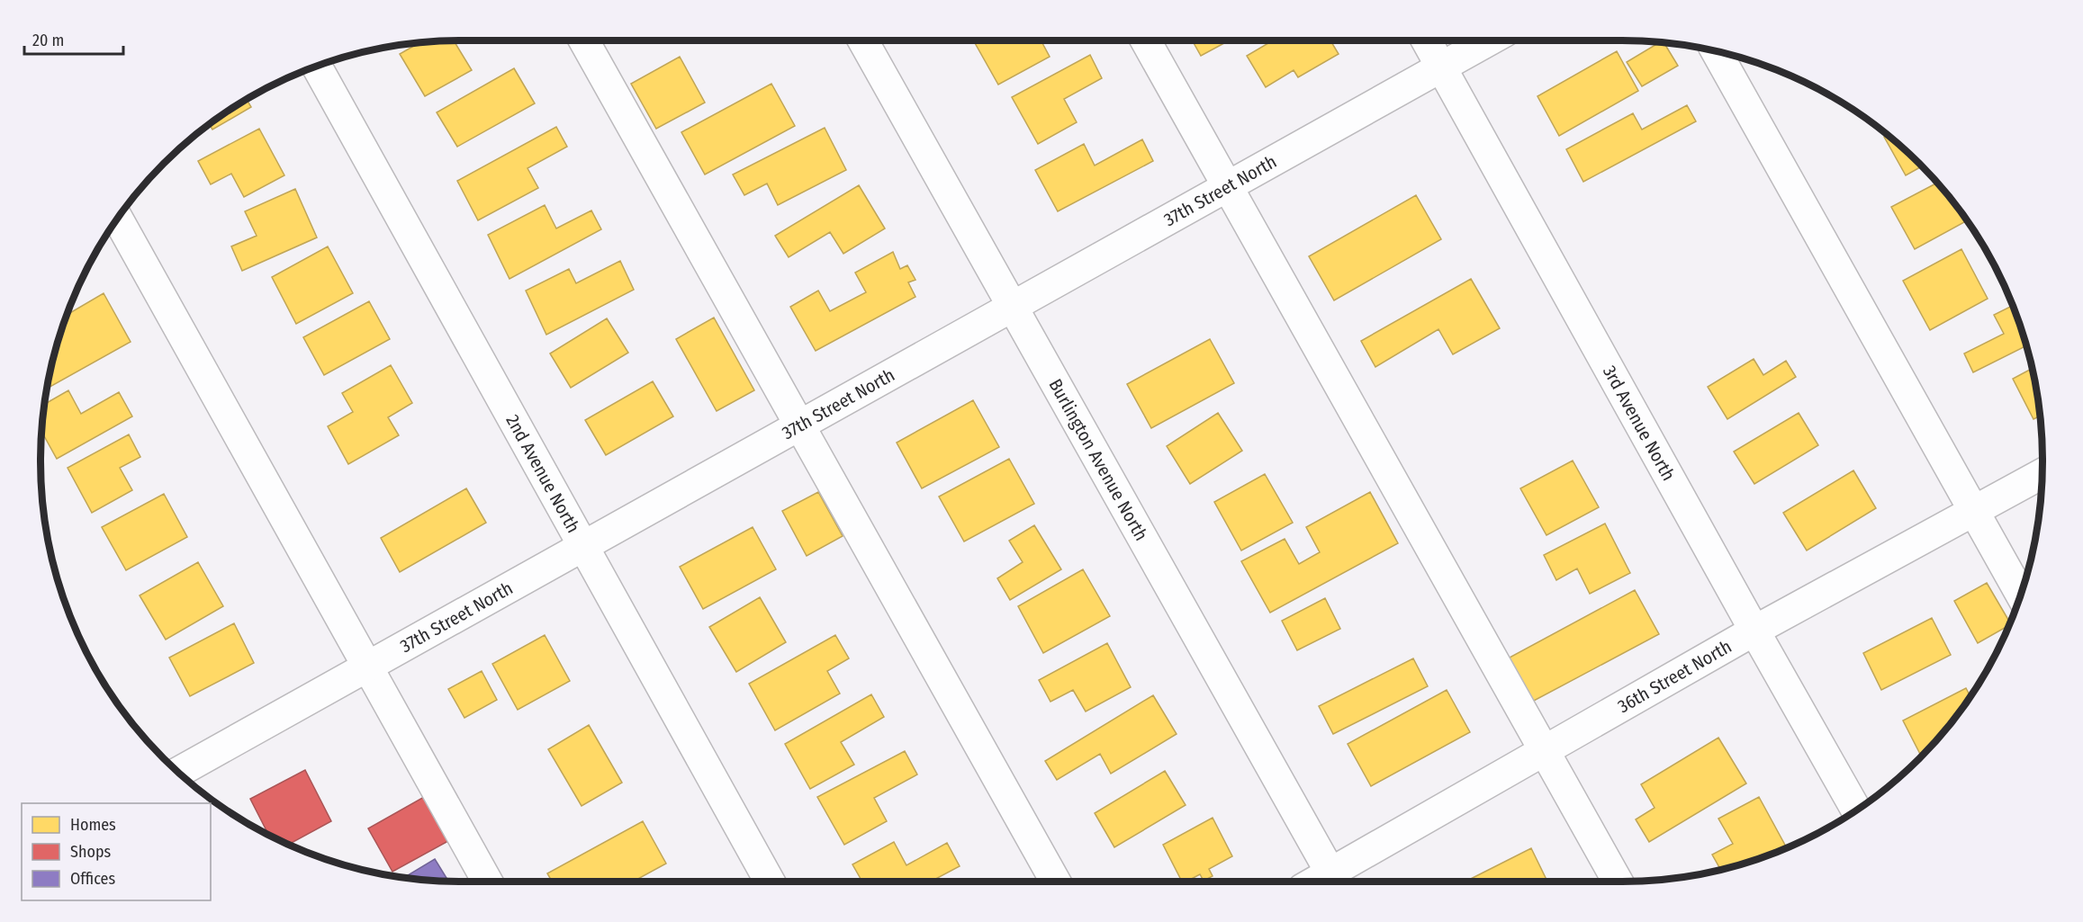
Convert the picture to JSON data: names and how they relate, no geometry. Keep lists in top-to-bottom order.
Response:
{
  "streets": {
    "street": [
      "37th Street North",
      "3rd Avenue North",
      "Burlington Avenue North",
      "2nd Avenue North",
      "36th Street North"
    ]
  },
  "crossings": [
    ["37th Street North", "3rd Avenue North"],
    ["37th Street North", "Burlington Avenue North"],
    ["37th Street North", "2nd Avenue North"],
    ["3rd Avenue North", "36th Street North"],
    ["Burlington Avenue North", "36th Street North"]
  ],
  "legend": ["Homes", "Shops", "Offices"],
  "scale_bar": "20 m"
}
